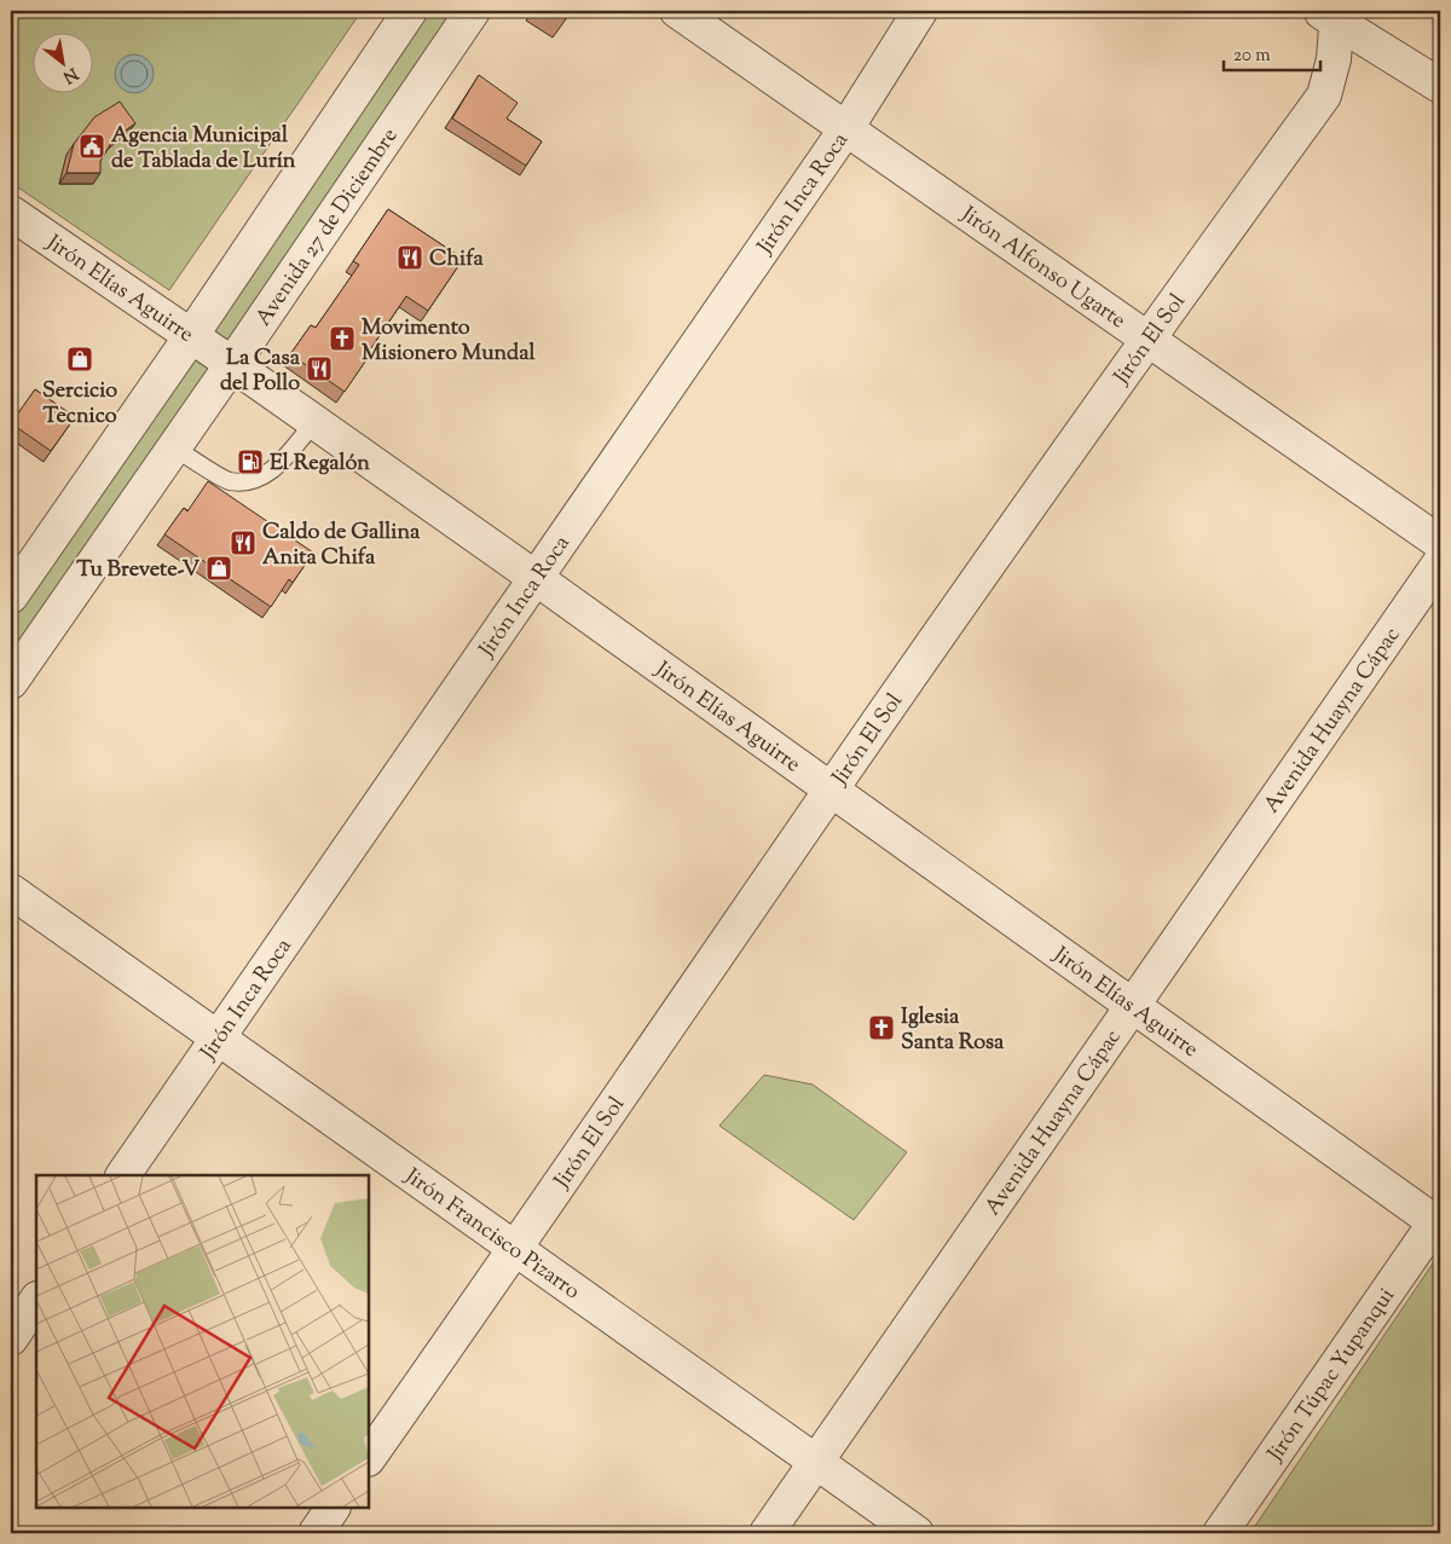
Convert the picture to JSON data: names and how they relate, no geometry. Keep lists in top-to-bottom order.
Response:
{
  "streets": {
    "street": [
      "Jirón Inca Roca",
      "Avenida 27 de Diciembre",
      "Jirón Alfonso Ugarte",
      "Jirón Elías Aguirre",
      "Jirón El Sol",
      "Avenida Huayna Cápac",
      "Jirón Francisco Pizarro",
      "Jirón Túpac Yupanqui"
    ]
  },
  "crossings": [
    ["Jirón Inca Roca", "Jirón Alfonso Ugarte"],
    ["Jirón Inca Roca", "Jirón Elías Aguirre"],
    ["Jirón Inca Roca", "Jirón Francisco Pizarro"],
    ["Avenida 27 de Diciembre", "Jirón Elías Aguirre"],
    ["Jirón Alfonso Ugarte", "Jirón El Sol"],
    ["Jirón Elías Aguirre", "Jirón El Sol"],
    ["Jirón Elías Aguirre", "Avenida Huayna Cápac"],
    ["Jirón Elías Aguirre", "Jirón Túpac Yupanqui"],
    ["Jirón El Sol", "Jirón Francisco Pizarro"],
    ["Avenida Huayna Cápac", "Jirón Francisco Pizarro"]
  ],
  "places": {
    "public building": ["Agencia Municipal de Tablada de Lurín"],
    "restaurant": ["Chifa", "La Casa del Pollo", "Caldo de Gallina Anita Chifa"],
    "church": ["Movimento Misionero Mundal", "Iglesia Santa Rosa"],
    "shop": ["Sercicio Tecnico", "Tu Brevete-V"],
    "fuel station": ["El Regalón"]
  },
  "scale_bar": "20 m",
  "north": "bottom right"
}
